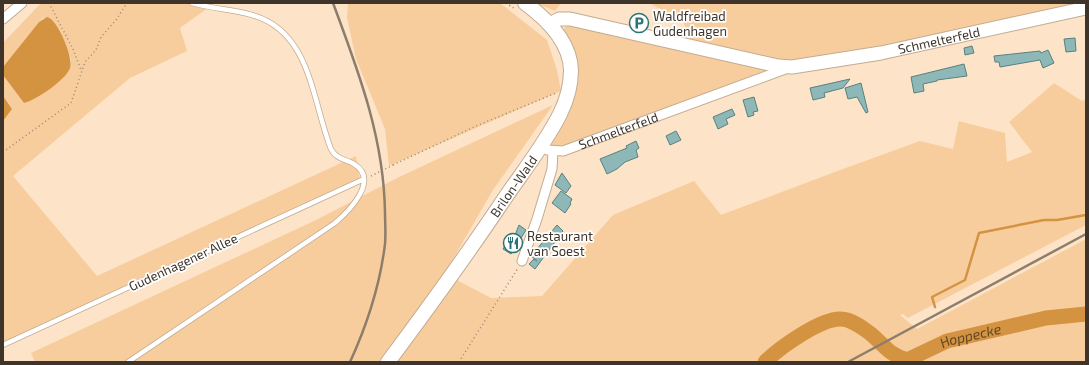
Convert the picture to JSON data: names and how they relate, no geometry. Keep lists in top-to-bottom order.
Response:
{
  "streets": {
    "main road": ["Schmelterfeld", "Brilon-Wald"],
    "lane": ["Gudenhagener Allee"]
  },
  "crossings": [
    ["Schmelterfeld", "Brilon-Wald"]
  ],
  "water": ["Hoppecke"],
  "places": {
    "parking": ["Waldfreibad Gudenhagen"],
    "restaurant": ["Restaurant van Soest"]
  }
}
